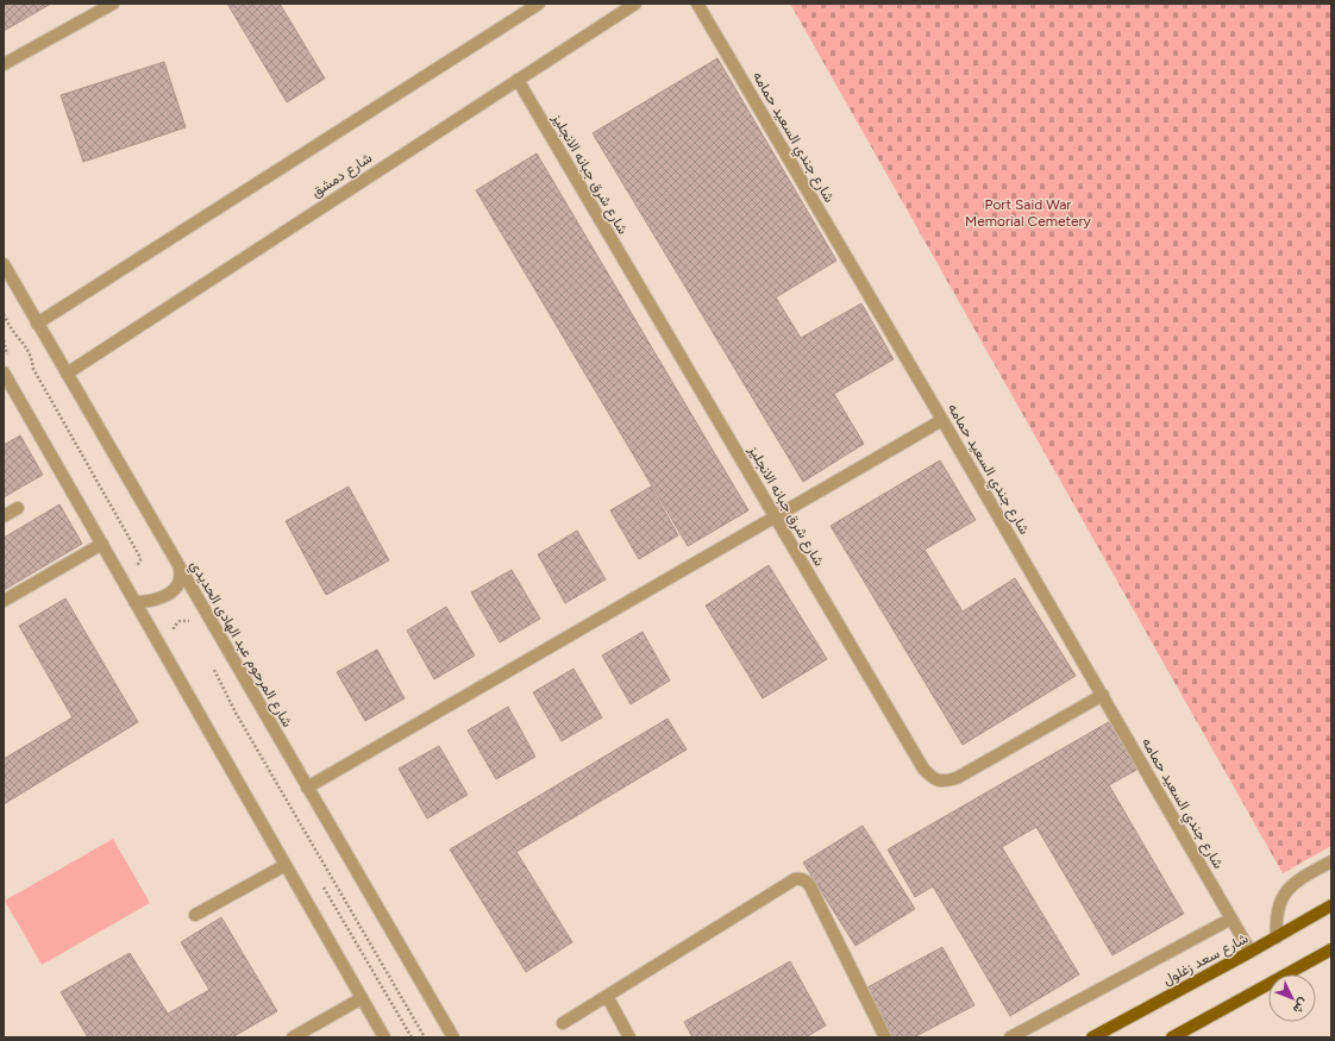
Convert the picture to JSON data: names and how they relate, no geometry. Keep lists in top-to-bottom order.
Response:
{
  "streets": {
    "main road": ["شارع سعد زغلول"],
    "street": [
      "شارع جندي السعيد حمامه",
      "شارع شرق جبانه الانجليز",
      "شارع دمشق",
      "شارع المرحوم عبد الهادى الحديدي"
    ]
  },
  "crossings": [
    ["شارع جندي السعيد حمامه", "شارع شرق جبانه الانجليز"],
    ["شارع جندي السعيد حمامه", "شارع سعد زغلول"],
    ["شارع شرق جبانه الانجليز", "شارع دمشق"],
    ["شارع دمشق", "شارع المرحوم عبد الهادى الحديدي"]
  ],
  "parks": ["Port Said War Memorial Cemetery"],
  "north": "bottom right"
}
